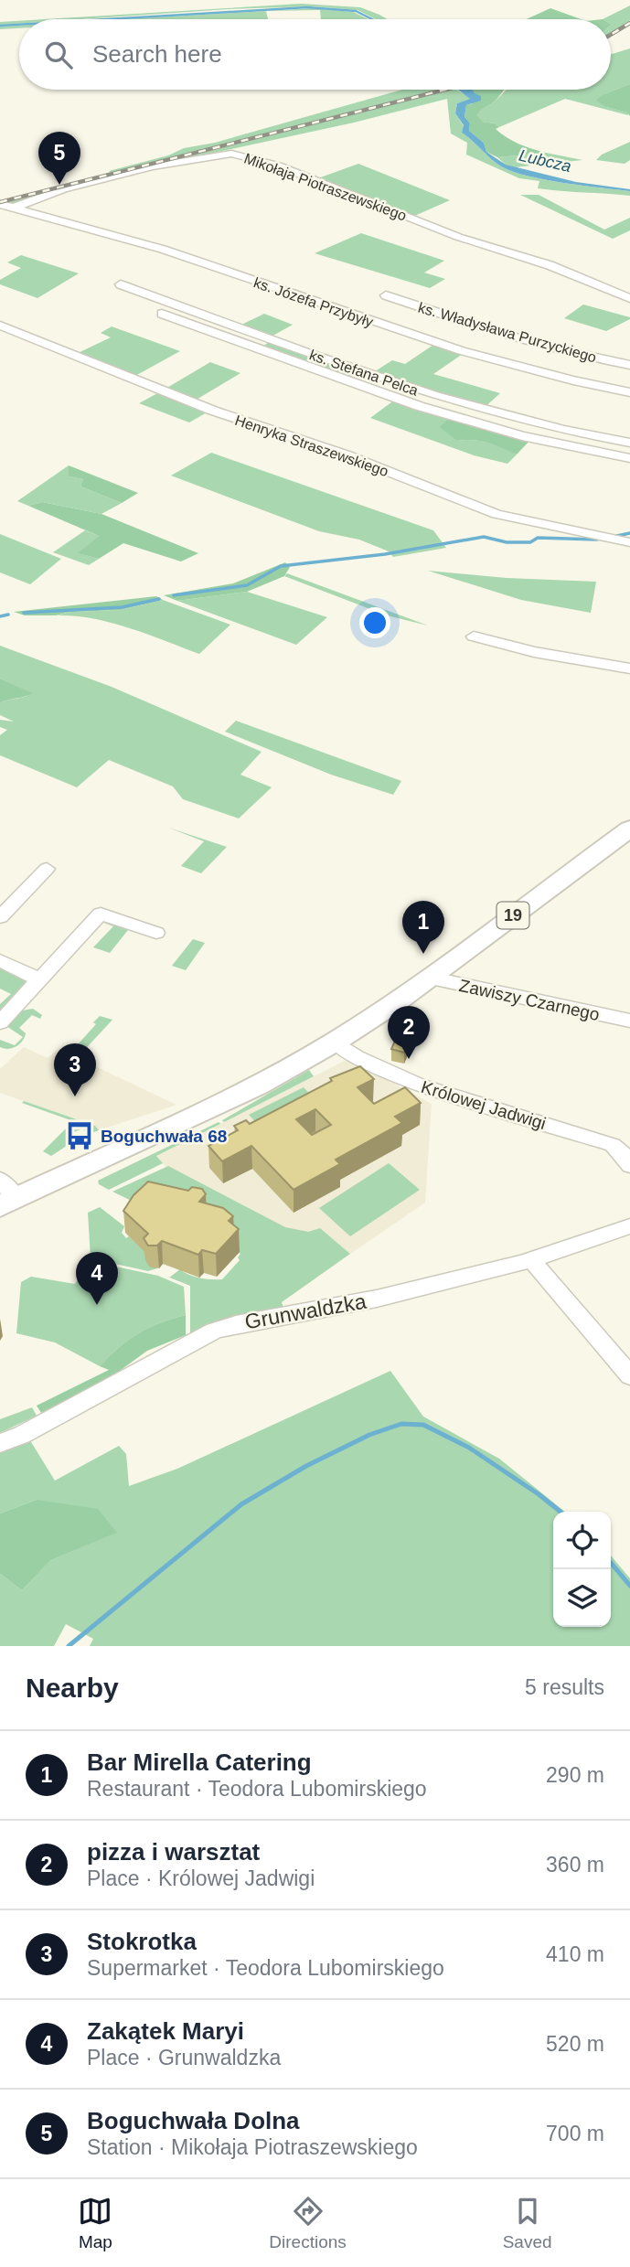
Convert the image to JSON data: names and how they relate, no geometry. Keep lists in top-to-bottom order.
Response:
{
  "streets": {
    "highway": ["19"],
    "street": [
      "Mikołaja Piotraszewskiego",
      "ks. Józefa Przybyły",
      "ks. Władysława Purzyckiego",
      "ks. Stefana Pelca",
      "Henryka Straszewskiego",
      "Zawiszy Czarnego",
      "Królowej Jadwigi",
      "Grunwaldzka"
    ]
  },
  "crossings": [
    ["Mikołaja Piotraszewskiego", "ks. Józefa Przybyły"],
    ["19", "Zawiszy Czarnego"],
    ["19", "Królowej Jadwigi"]
  ],
  "water": ["Lubcza"],
  "places": {
    "bus stop": ["Boguchwała 68"]
  },
  "page": {
    "search": "Search here",
    "pins": [
      "5",
      "1",
      "2",
      "3",
      "4"
    ],
    "heading": ["Nearby", "5 results"],
    "list": [
      {
        "mark": "1",
        "name": "Bar Mirella Catering",
        "note": "Restaurant · Teodora Lubomirskiego",
        "value": "290 m"
      },
      {
        "mark": "2",
        "name": "pizza i warsztat",
        "note": "Place · Królowej Jadwigi",
        "value": "360 m"
      },
      {
        "mark": "3",
        "name": "Stokrotka",
        "note": "Supermarket · Teodora Lubomirskiego",
        "value": "410 m"
      },
      {
        "mark": "4",
        "name": "Zakątek Maryi",
        "note": "Place · Grunwaldzka",
        "value": "520 m"
      },
      {
        "mark": "5",
        "name": "Boguchwała Dolna",
        "note": "Station · Mikołaja Piotraszewskiego",
        "value": "700 m"
      }
    ],
    "nav": ["Map", "Directions", "Saved"]
  }
}
